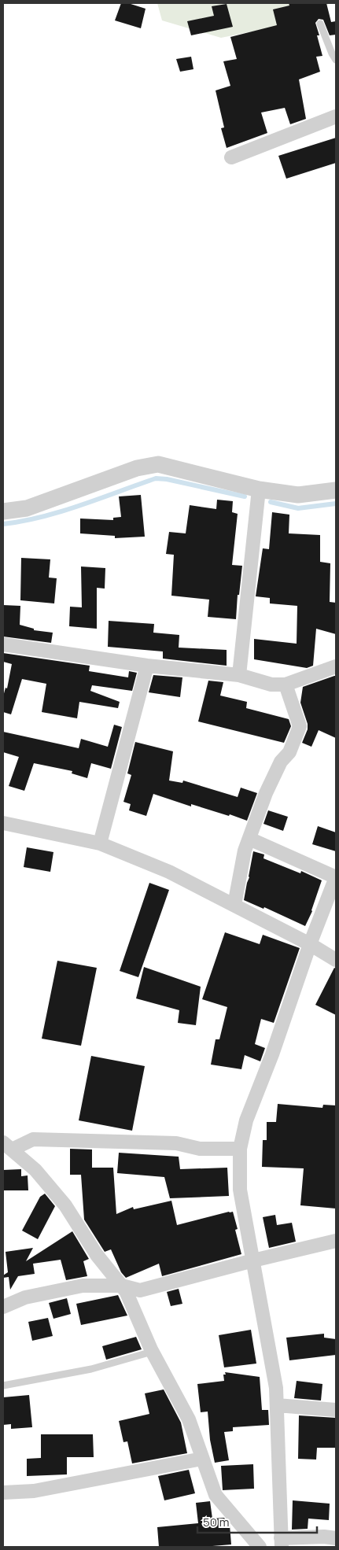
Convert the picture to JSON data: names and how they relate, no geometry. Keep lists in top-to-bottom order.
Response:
{
  "scale_bar": "50 m"
}
